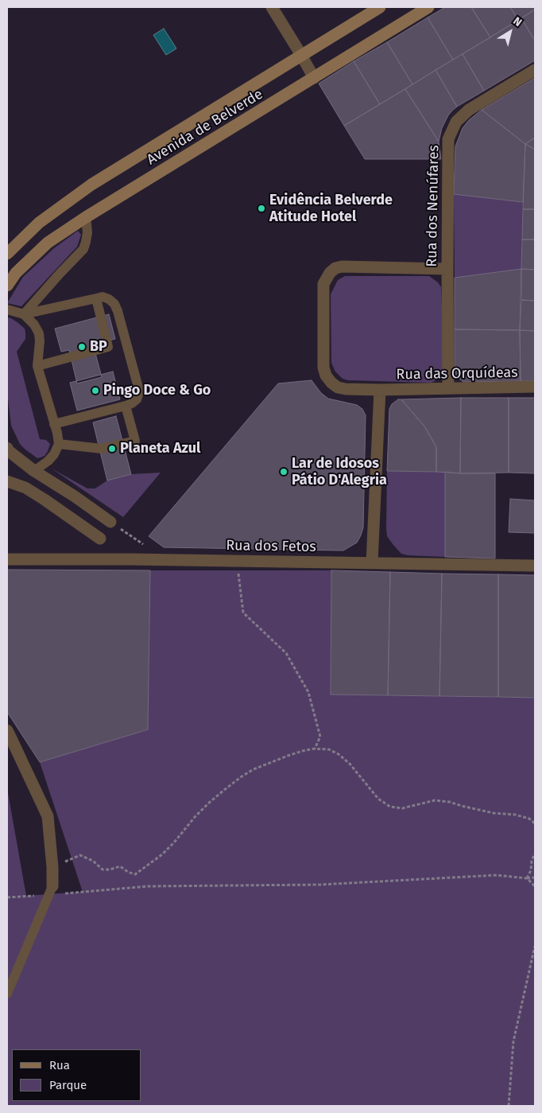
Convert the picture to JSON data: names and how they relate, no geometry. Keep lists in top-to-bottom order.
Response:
{
  "streets": {
    "main road": ["Avenida de Belverde"],
    "street": ["Rua dos Nenúfares", "Rua das Orquídeas", "Rua dos Fetos"]
  },
  "crossings": [
    ["Rua dos Nenúfares", "Rua das Orquídeas"]
  ],
  "places": [
    "Evidência Belverde Atitude Hotel",
    "BP",
    "Pingo Doce & Go",
    "Planeta Azul",
    "Lar de Idosos Pátio D'Alegria"
  ],
  "legend": ["Rua", "Parque"],
  "north": "top right"
}
